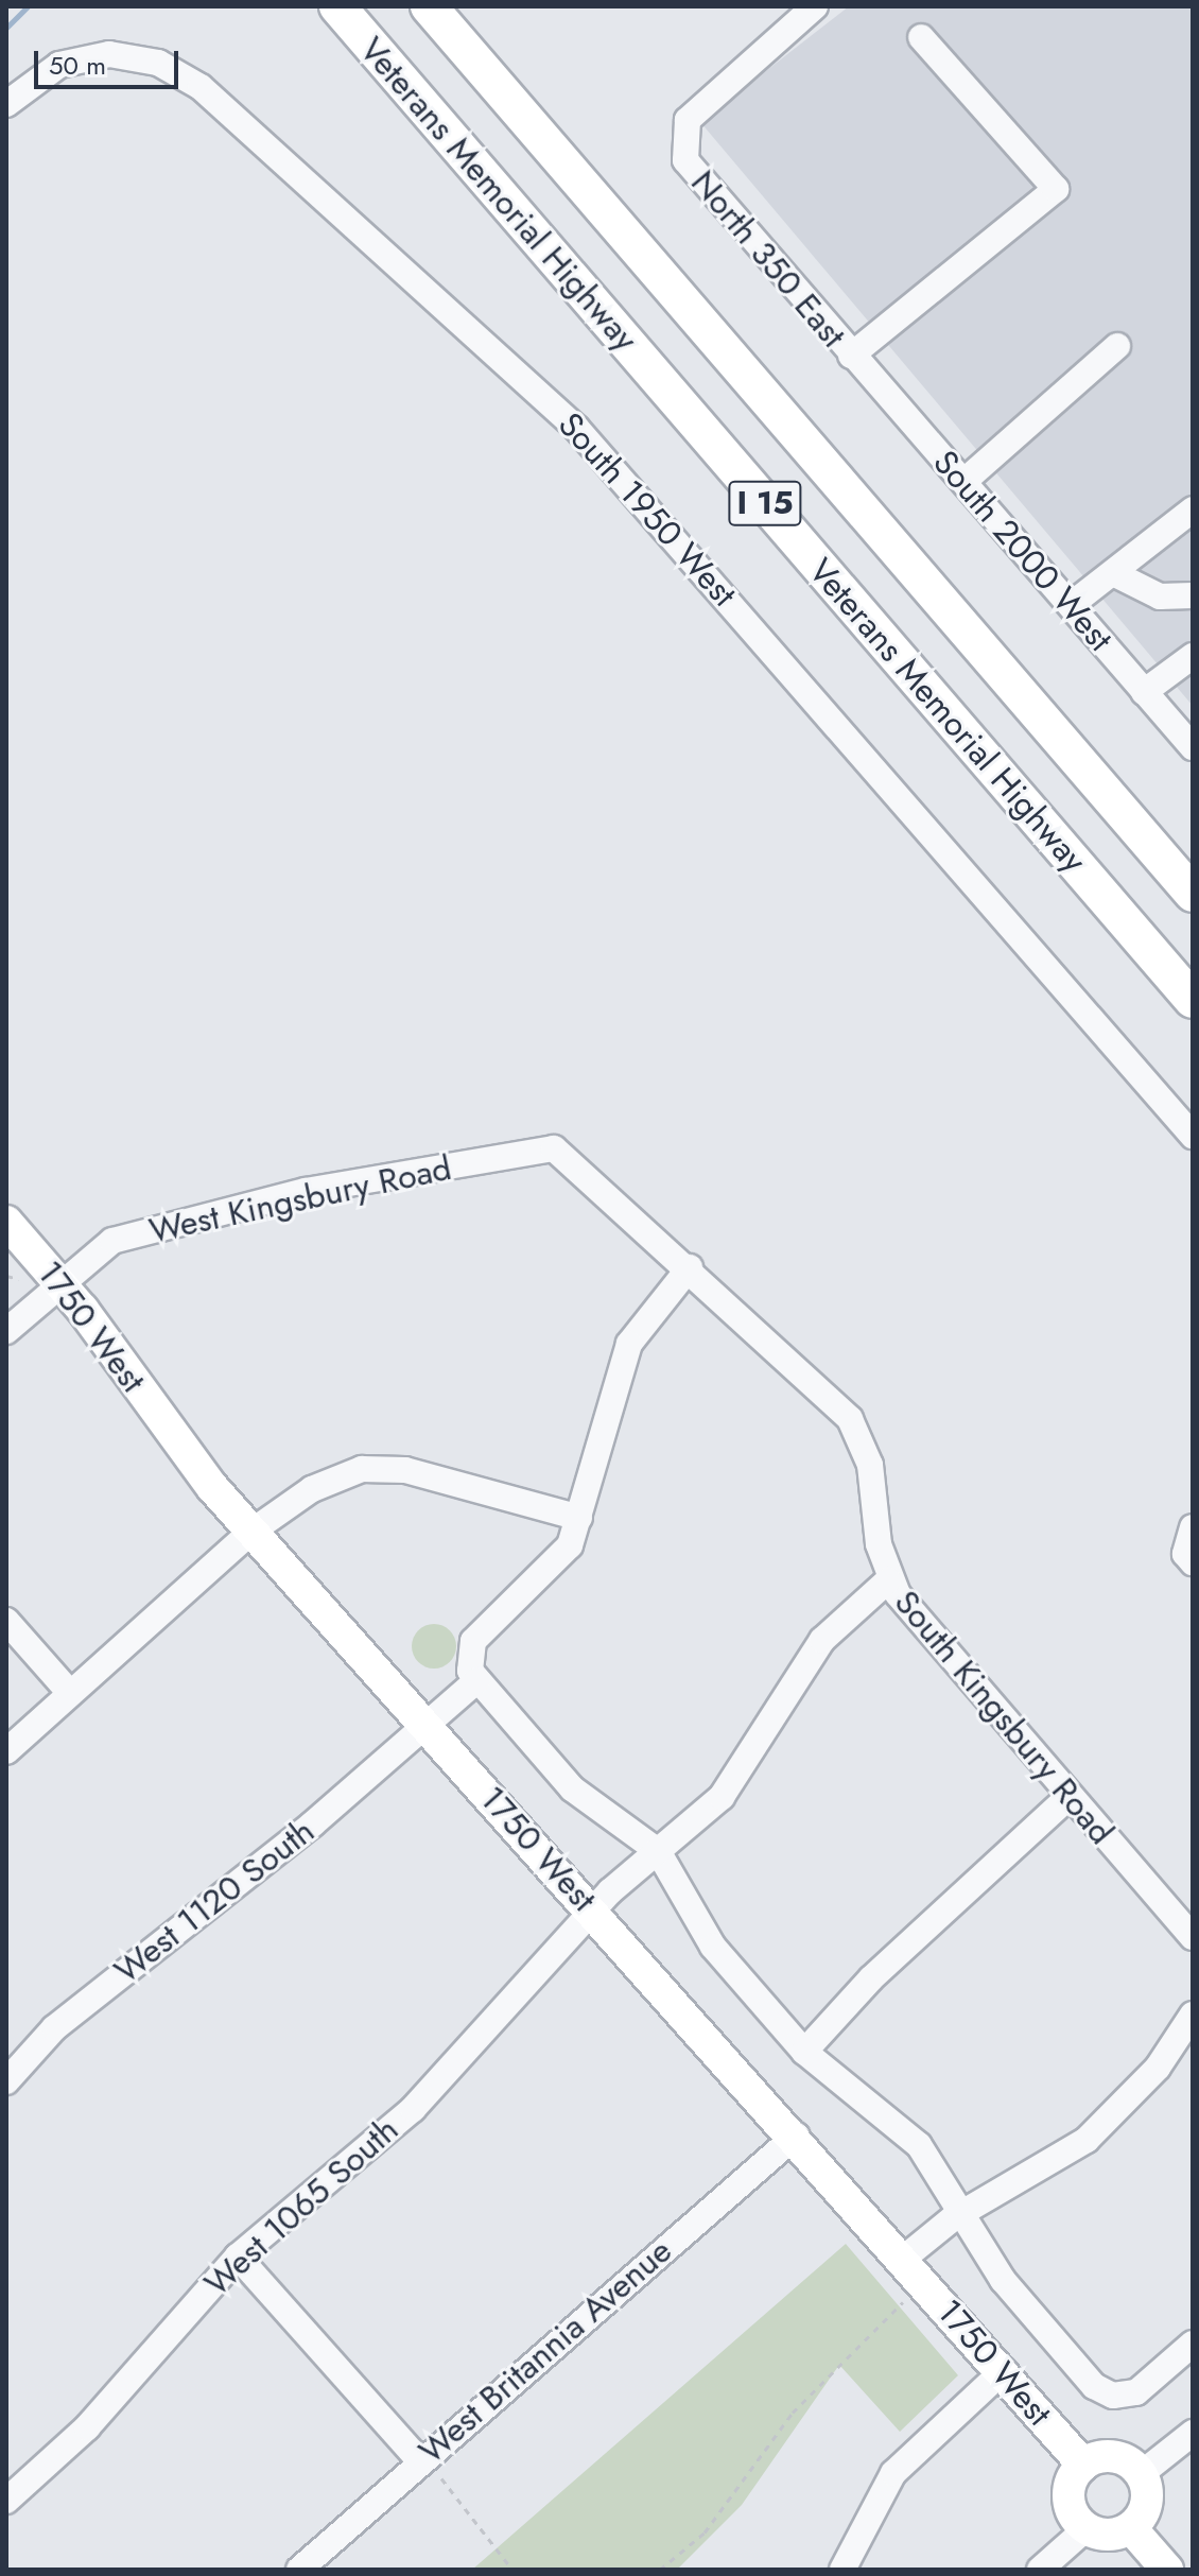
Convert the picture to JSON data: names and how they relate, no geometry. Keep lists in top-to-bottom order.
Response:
{
  "streets": {
    "highway": ["Veterans Memorial Highway", "I 15"],
    "main road": ["1750 West"],
    "street": [
      "North 350 East",
      "South 1950 West",
      "South 2000 West",
      "West Kingsbury Road",
      "South Kingsbury Road",
      "West 1120 South",
      "West 1065 South",
      "West Britannia Avenue"
    ]
  },
  "crossings": [
    ["North 350 East", "South 2000 West"],
    ["West Kingsbury Road", "1750 West"],
    ["West Kingsbury Road", "South Kingsbury Road"],
    ["1750 West", "West 1120 South"],
    ["1750 West", "West 1065 South"],
    ["1750 West", "West Britannia Avenue"],
    ["South Kingsbury Road", "West 1065 South"]
  ],
  "scale_bar": "50 m"
}
